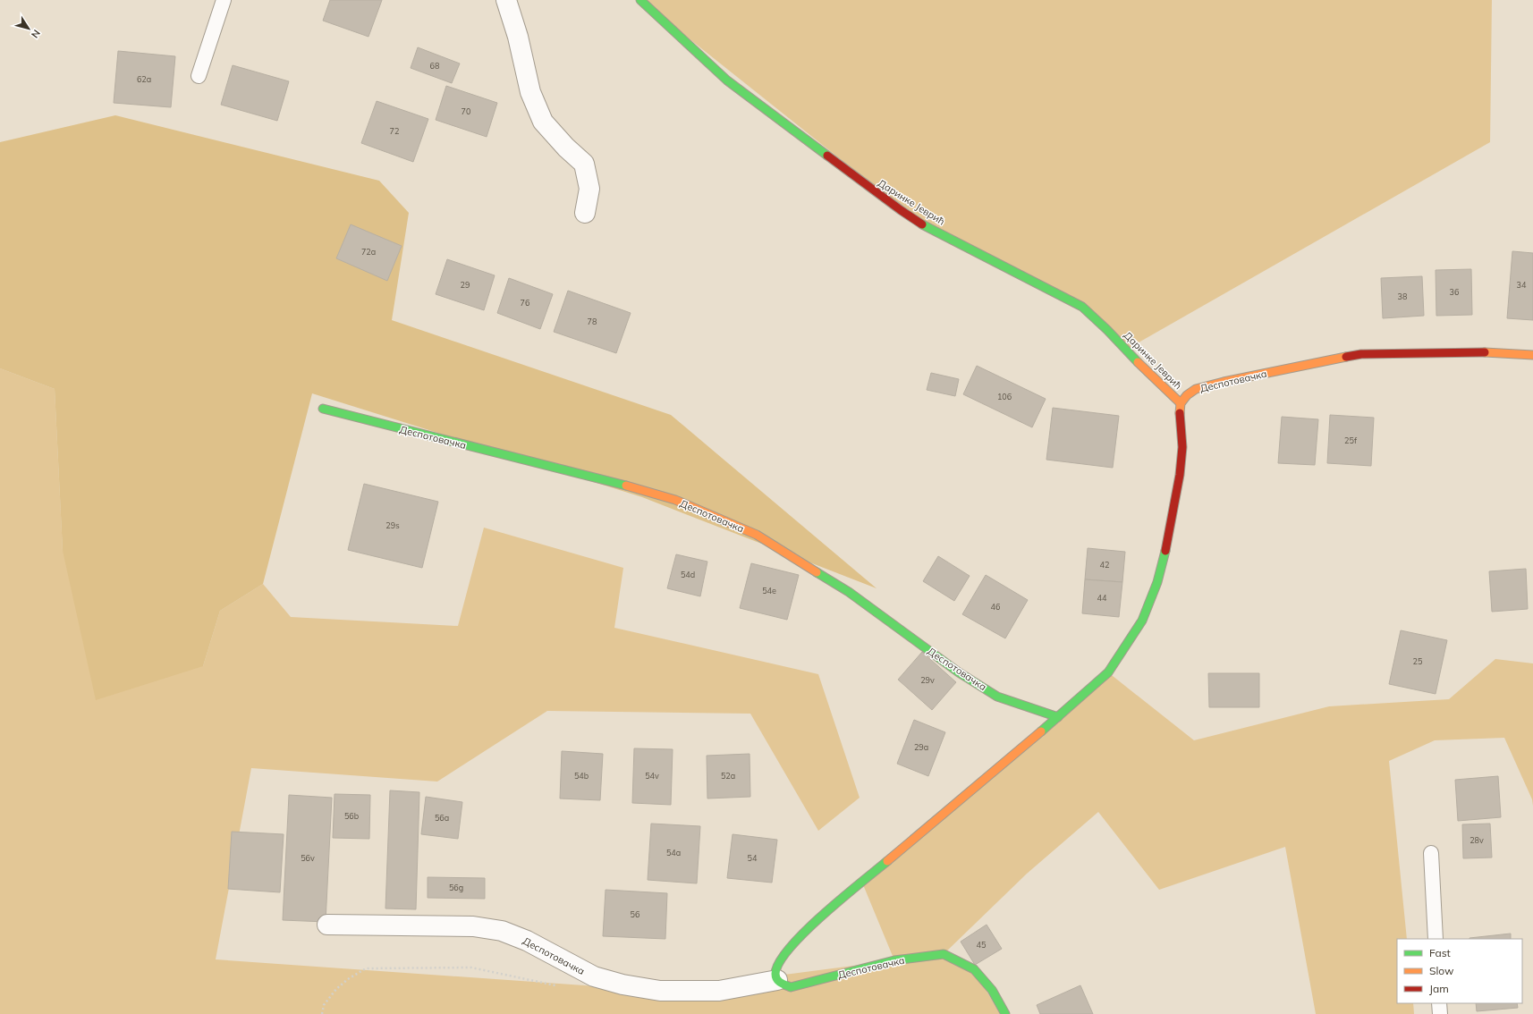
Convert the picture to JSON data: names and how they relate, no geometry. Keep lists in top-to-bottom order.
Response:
{
  "streets": {
    "street": ["Даринке Јеврић", "Деспотовачка"]
  },
  "crossings": [
    ["Даринке Јеврић", "Деспотовачка"]
  ],
  "house_numbers": [
    "68",
    "62a",
    "70",
    "72",
    "72a",
    "29",
    "34",
    "36",
    "38",
    "76",
    "78",
    "106",
    "25f",
    "29s",
    "42",
    "54d",
    "54e",
    "44",
    "46",
    "25",
    "29v",
    "29a",
    "54b",
    "54v",
    "52a",
    "56b",
    "56a",
    "28v",
    "54a",
    "56v",
    "54",
    "56g",
    "56",
    "45"
  ],
  "legend": ["Fast", "Slow", "Jam"],
  "north": "bottom right"
}
